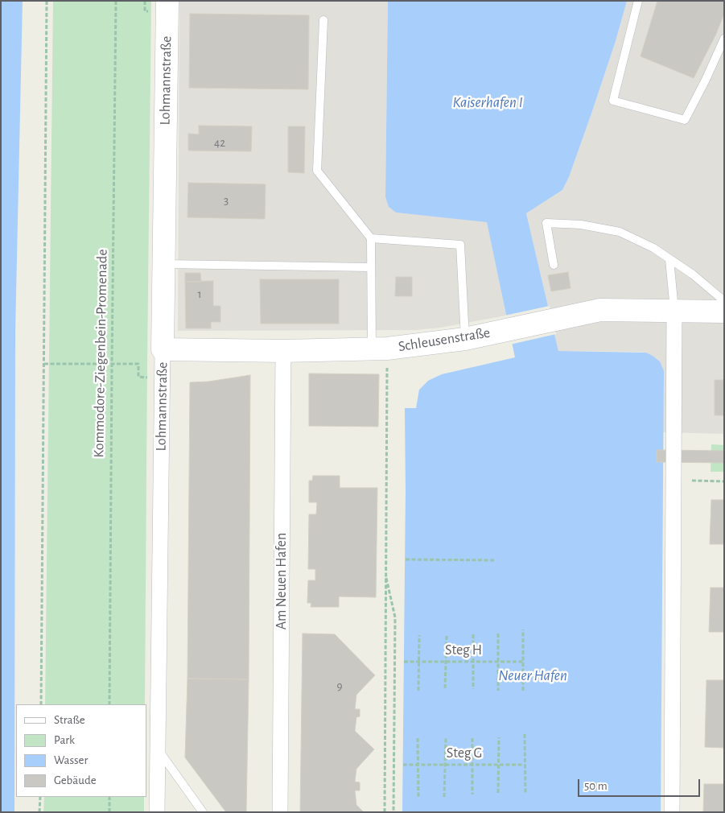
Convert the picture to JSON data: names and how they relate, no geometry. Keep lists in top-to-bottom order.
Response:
{
  "streets": {
    "street": ["Lohmannstraße", "Schleusenstraße", "Am Neuen Hafen"],
    "path": ["Kommodore-Ziegenbein-Promenade", "Steg H", "Steg G"]
  },
  "crossings": [
    ["Lohmannstraße", "Schleusenstraße"],
    ["Schleusenstraße", "Am Neuen Hafen"]
  ],
  "water": ["Kaiserhafen I", "Neuer Hafen"],
  "house_numbers": [
    "42",
    "3",
    "1",
    "9"
  ],
  "legend": [
    "Straße",
    "Park",
    "Wasser",
    "Gebäude"
  ],
  "scale_bar": "50 m"
}
